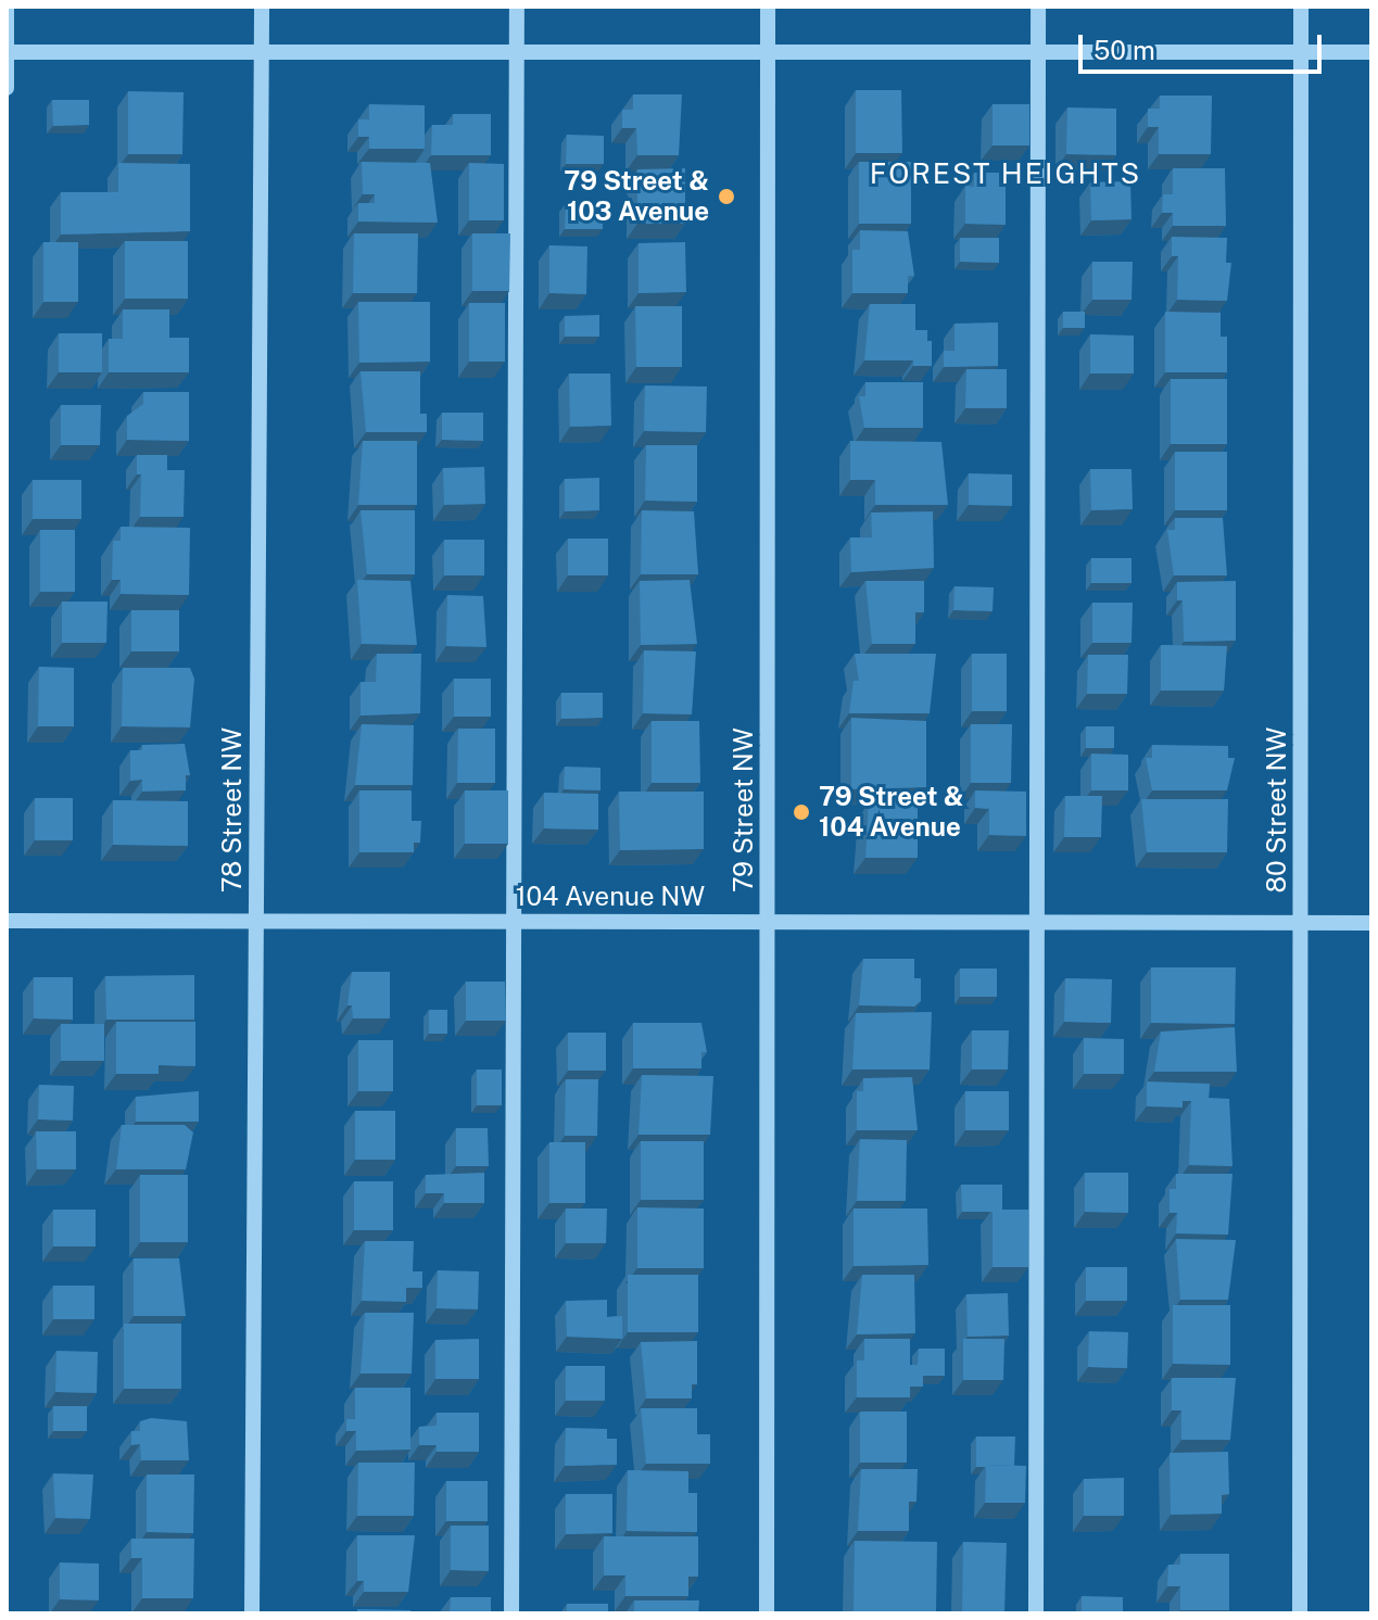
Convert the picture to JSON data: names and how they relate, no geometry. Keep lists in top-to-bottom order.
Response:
{
  "streets": {
    "street": [
      "78 Street NW",
      "79 Street NW",
      "80 Street NW",
      "104 Avenue NW"
    ]
  },
  "crossings": [
    ["78 Street NW", "104 Avenue NW"],
    ["79 Street NW", "104 Avenue NW"],
    ["80 Street NW", "104 Avenue NW"]
  ],
  "districts": ["FOREST HEIGHTS"],
  "places": ["79 Street & 103 Avenue", "79 Street & 104 Avenue"],
  "scale_bar": "50 m"
}
